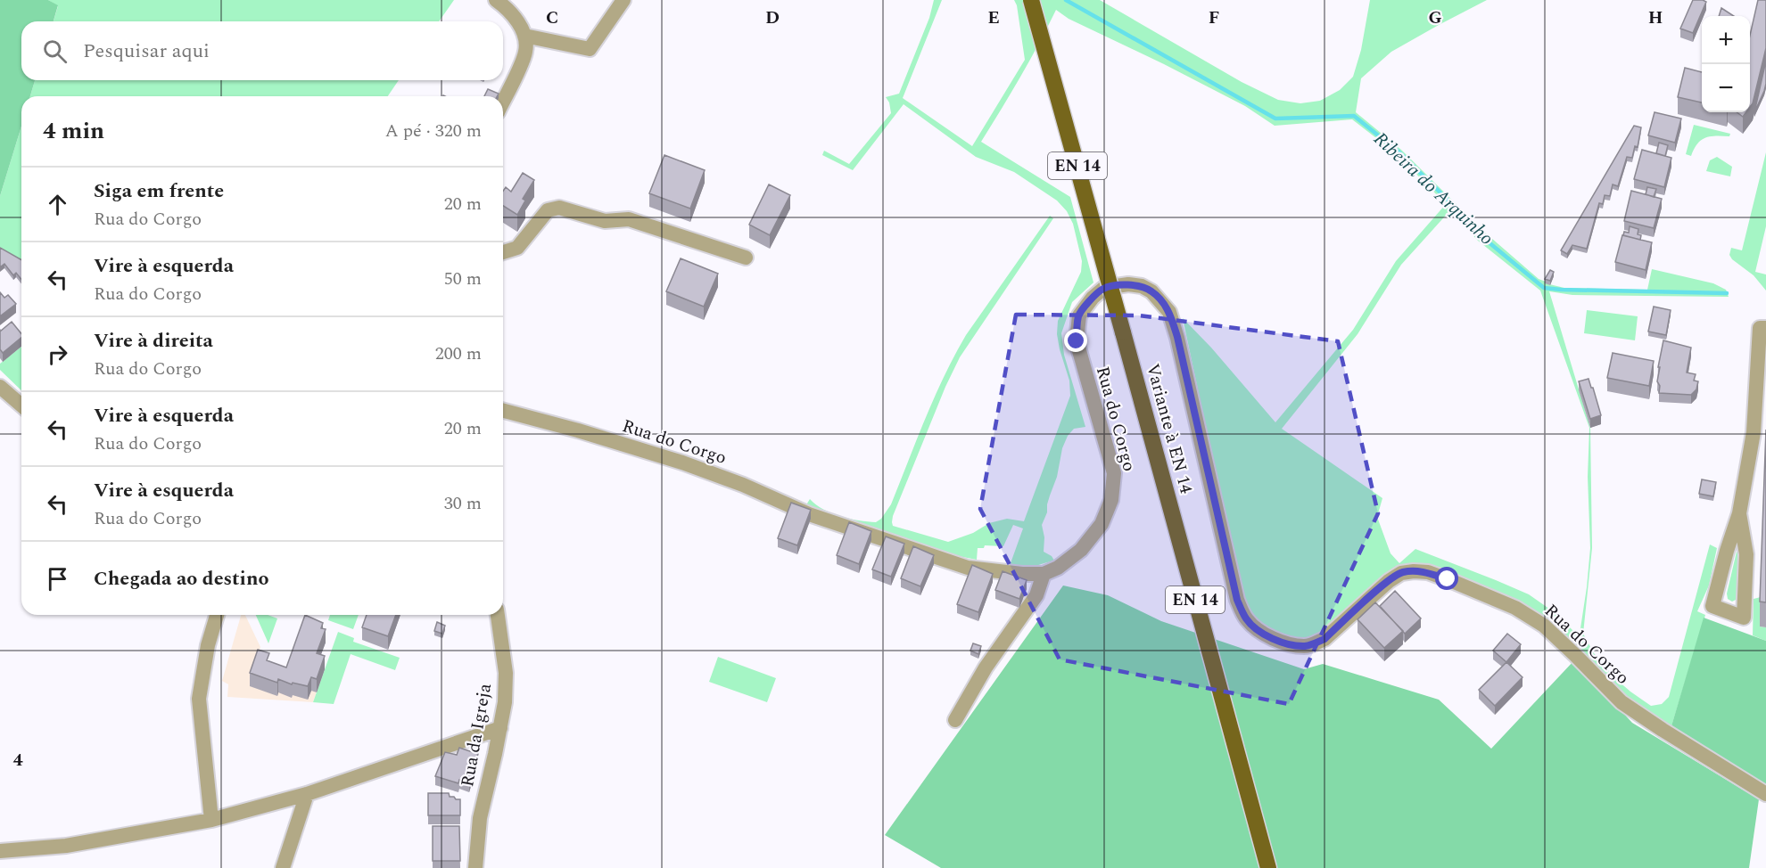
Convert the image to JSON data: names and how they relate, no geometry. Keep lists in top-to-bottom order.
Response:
{
  "streets": {
    "main road": ["EN 14", "Variante à EN 14"],
    "street": ["Rua do Corgo", "Rua da Igreja"]
  },
  "water": ["Ribeira do Arquinho"],
  "page": {
    "map_buttons": ["+", "−"],
    "search": "Pesquisar aqui",
    "heading": ["4 min", "A pé · 320 m"],
    "list": [
      ["Siga em frente", "Rua do Corgo", "20 m"],
      ["Vire à esquerda", "Rua do Corgo", "50 m"],
      ["Vire à direita", "Rua do Corgo", "200 m"],
      ["Vire à esquerda", "Rua do Corgo", "20 m"],
      ["Vire à esquerda", "Rua do Corgo", "30 m"],
      "Chegada ao destino"
    ]
  },
  "grid": {
    "columns": [
      "C",
      "D",
      "E",
      "F",
      "G",
      "H"
    ],
    "rows": ["4"]
  }
}
